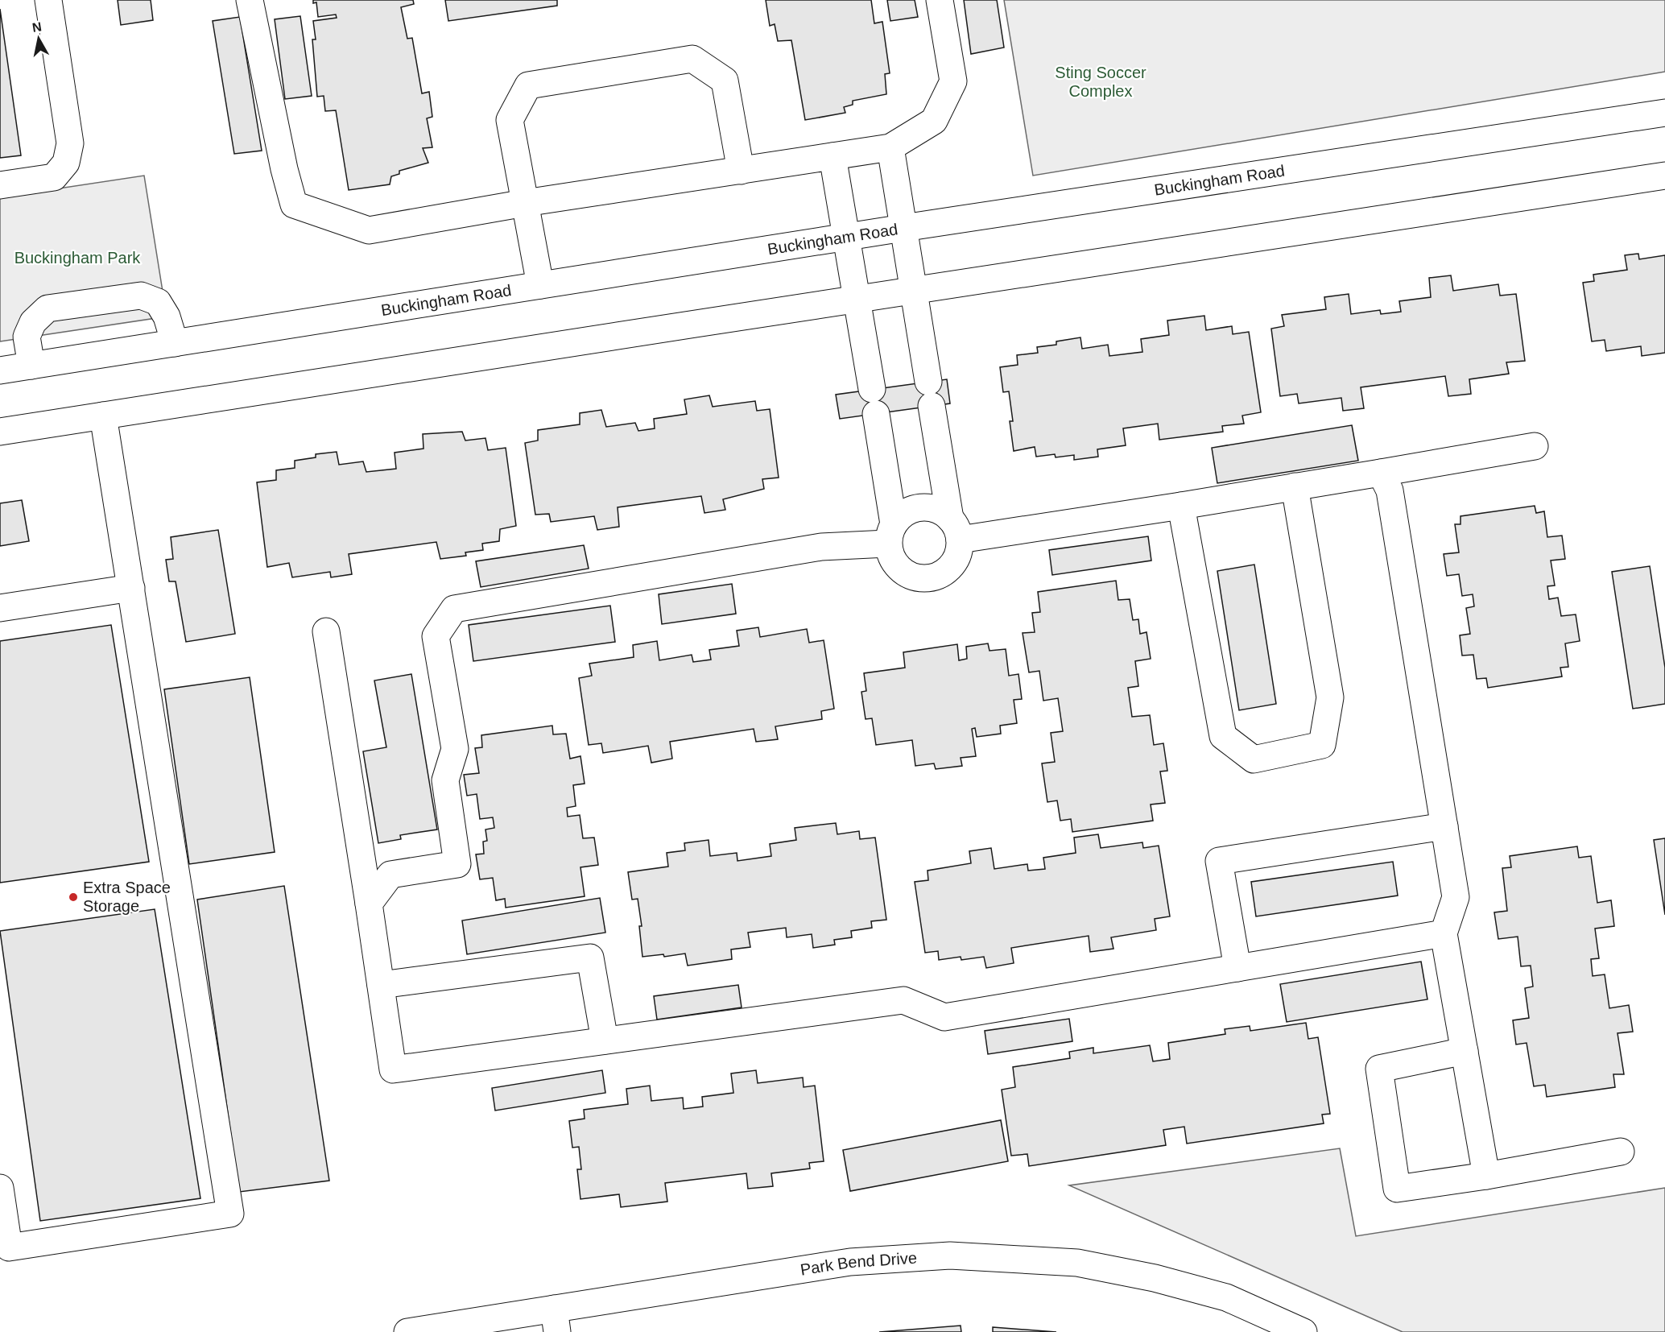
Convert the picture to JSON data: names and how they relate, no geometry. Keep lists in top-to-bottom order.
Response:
{
  "streets": {
    "street": ["Buckingham Road", "Park Bend Drive"]
  },
  "parks": ["Sting Soccer Complex", "Buckingham Park"],
  "places": ["Extra Space Storage"],
  "north": "top"
}
